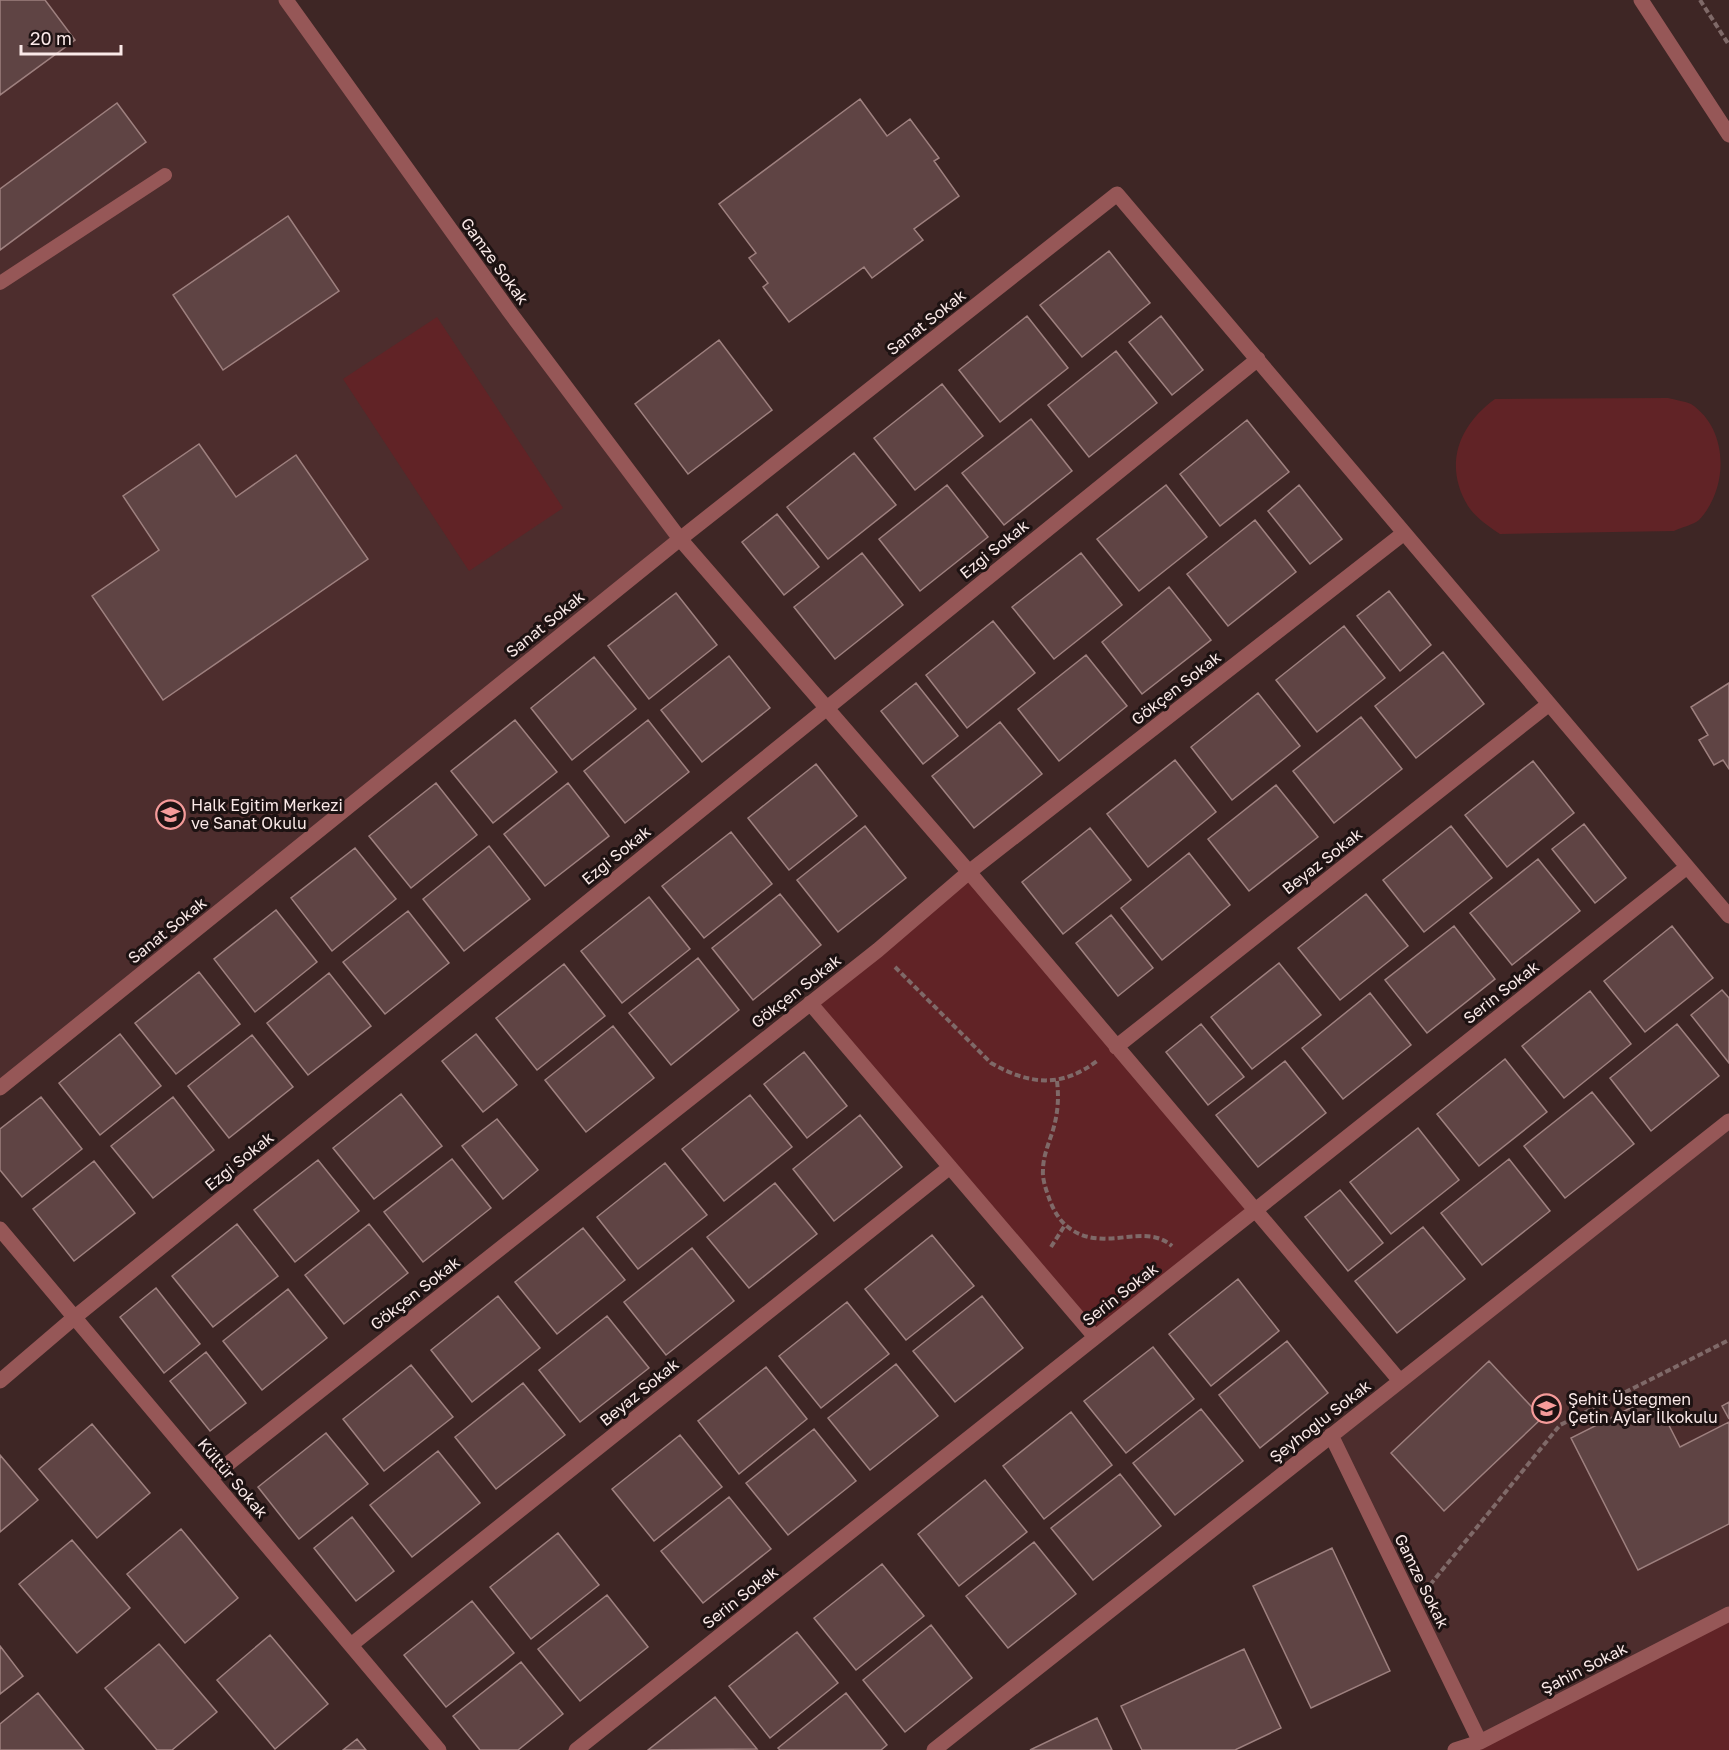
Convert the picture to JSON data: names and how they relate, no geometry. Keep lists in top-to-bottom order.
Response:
{
  "streets": {
    "street": [
      "Gamze Sokak",
      "Sanat Sokak",
      "Ezgi Sokak",
      "Gökçen Sokak",
      "Beyaz Sokak",
      "Serin Sokak",
      "Şeyhoğlu Sokak",
      "Kültür Sokak",
      "Şahin Sokak"
    ]
  },
  "crossings": [
    ["Gamze Sokak", "Sanat Sokak"],
    ["Gamze Sokak", "Ezgi Sokak"],
    ["Gamze Sokak", "Gökçen Sokak"],
    ["Gamze Sokak", "Beyaz Sokak"],
    ["Gamze Sokak", "Serin Sokak"],
    ["Gamze Sokak", "Şeyhoğlu Sokak"],
    ["Gamze Sokak", "Şahin Sokak"],
    ["Sanat Sokak", "Ezgi Sokak"],
    ["Ezgi Sokak", "Kültür Sokak"],
    ["Gökçen Sokak", "Kültür Sokak"],
    ["Beyaz Sokak", "Kültür Sokak"]
  ],
  "places": {
    "school or university": ["Halk Eğitim Merkezi ve Sanat Okulu", "Şehit Üsteğmen Çetin Aylar İlkokulu"]
  },
  "scale_bar": "20 m"
}
